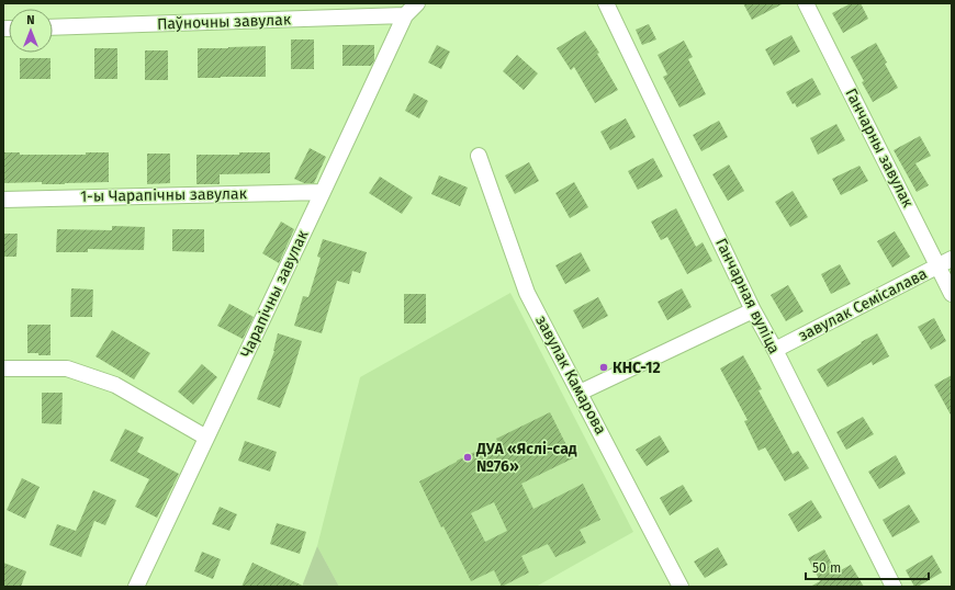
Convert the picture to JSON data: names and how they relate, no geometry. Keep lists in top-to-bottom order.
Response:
{
  "streets": {
    "street": [
      "Паўночны завулак",
      "Ганчарны завулак",
      "1-ы Чарапічны завулак",
      "Чарапічны завулак",
      "Ганчарная вуліца",
      "завулак Семісалава",
      "завулак Камарова"
    ]
  },
  "crossings": [
    ["Паўночны завулак", "Чарапічны завулак"],
    ["Ганчарны завулак", "завулак Семісалава"],
    ["1-ы Чарапічны завулак", "Чарапічны завулак"],
    ["Ганчарная вуліца", "завулак Семісалава"]
  ],
  "places": ["КНС-12", "ДУА «Яслі-сад №76»"],
  "scale_bar": "50 m",
  "north": "top"
}
